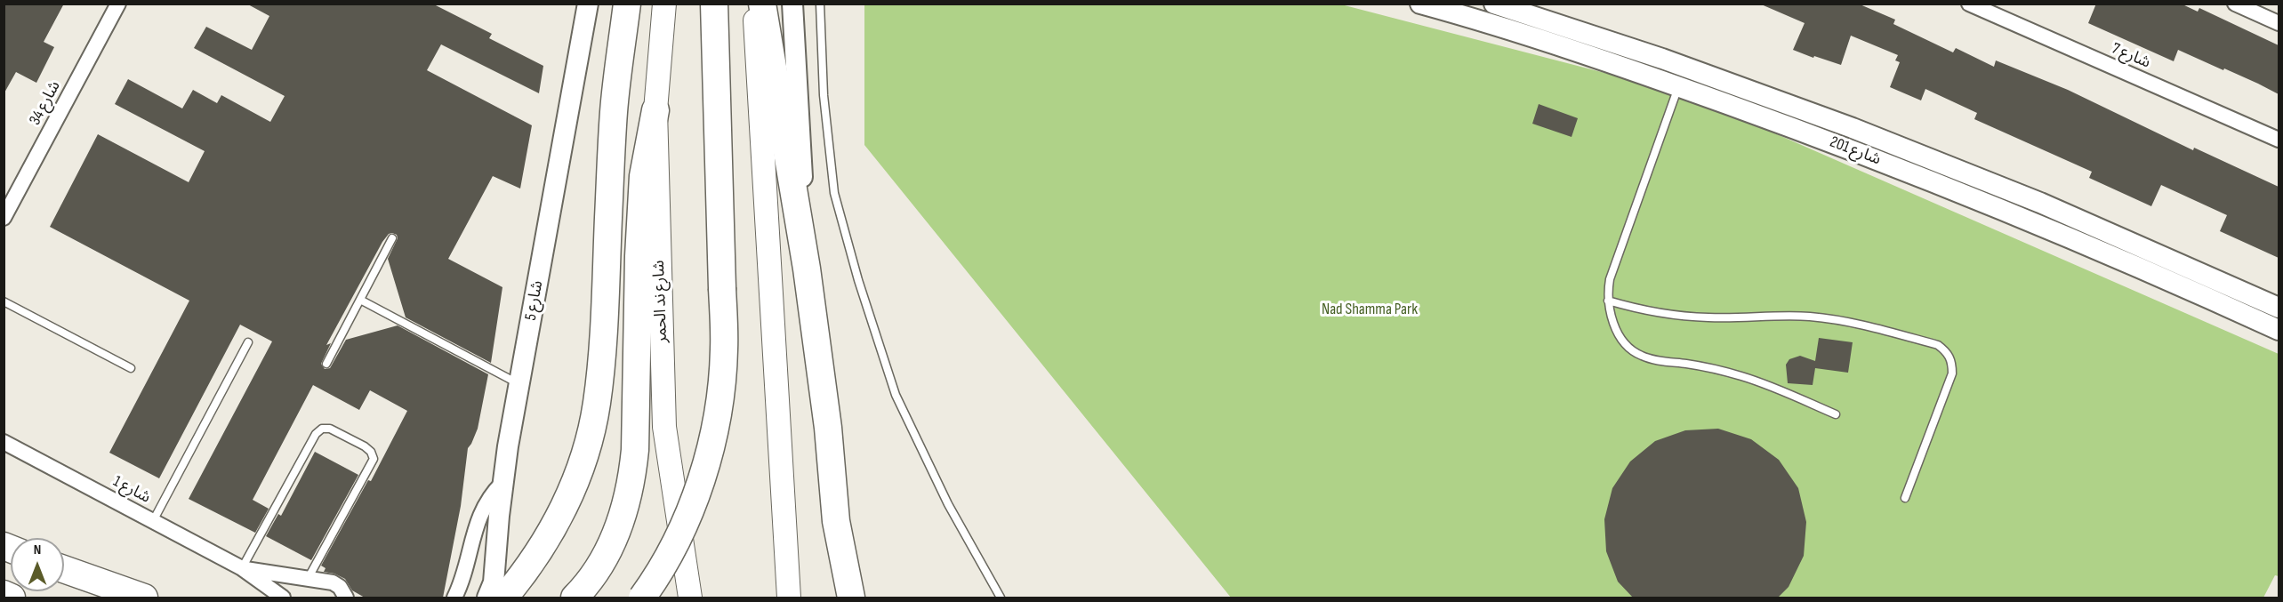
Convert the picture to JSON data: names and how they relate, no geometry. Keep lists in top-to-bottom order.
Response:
{
  "streets": {
    "main road": ["شارع ند الحمر"],
    "street": [
      "شارع 7",
      "شارع 34",
      "شارع 201",
      "شارع 5",
      "شارع 1"
    ]
  },
  "parks": ["Nad Shamma Park"],
  "north": "top"
}
